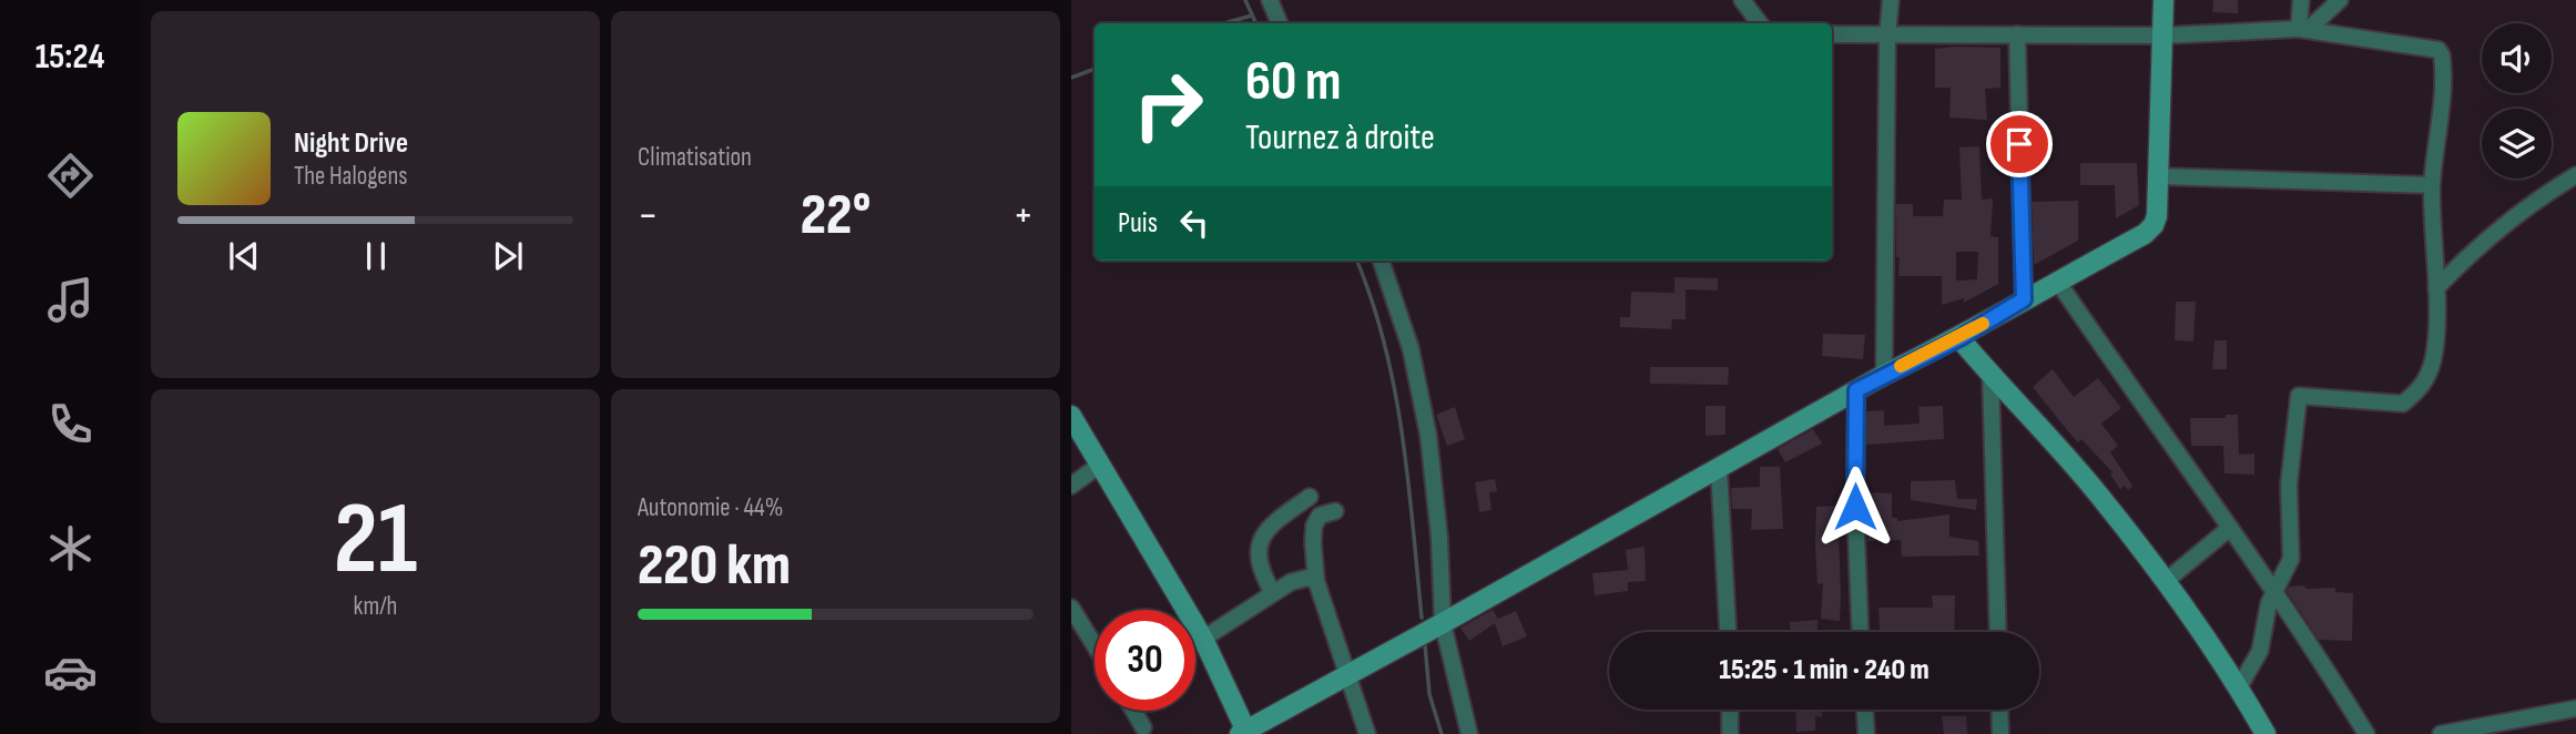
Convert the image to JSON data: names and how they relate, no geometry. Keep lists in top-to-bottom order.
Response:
{
  "page": {
    "tabs": "15:24",
    "tile": [
      "Climatisation",
      ["21", "km/h"],
      ["Autonomie · 44%", "220 km"]
    ],
    "turn": ["60 m", "Tournez à droite"],
    "song": ["Night Drive", "The Halogens"],
    "heat": ["−", "22°", "+"],
    "then": "Puis",
    "limit": "30",
    "trip": "15:25 · 1 min · 240 m"
  }
}
